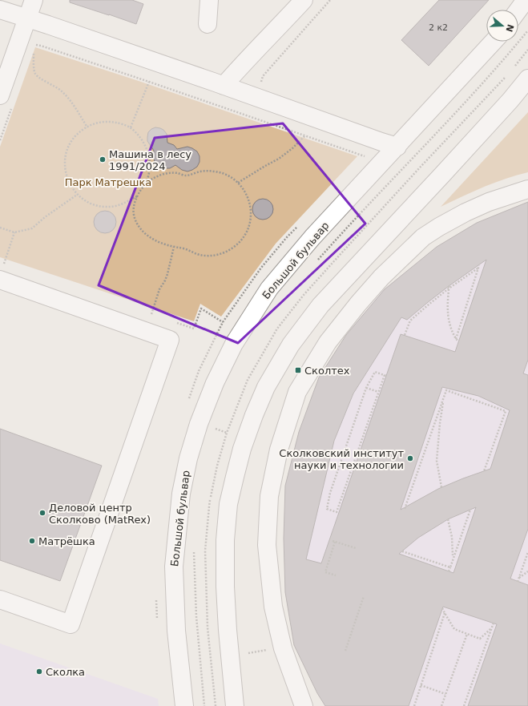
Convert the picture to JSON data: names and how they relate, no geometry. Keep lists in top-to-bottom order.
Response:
{
  "streets": {
    "street": ["Большой бульвар"]
  },
  "parks": ["Парк Матрешка"],
  "places": {
    "other": [
      "Машина в лесу 1991/2024",
      "Сколковский институт науки и технологии",
      "Деловой центр Сколково (MatRex)",
      "Матрёшка",
      "Сколка"
    ],
    "transit": ["Сколтех"]
  },
  "house_numbers": ["2 к2"],
  "north": "right"
}
